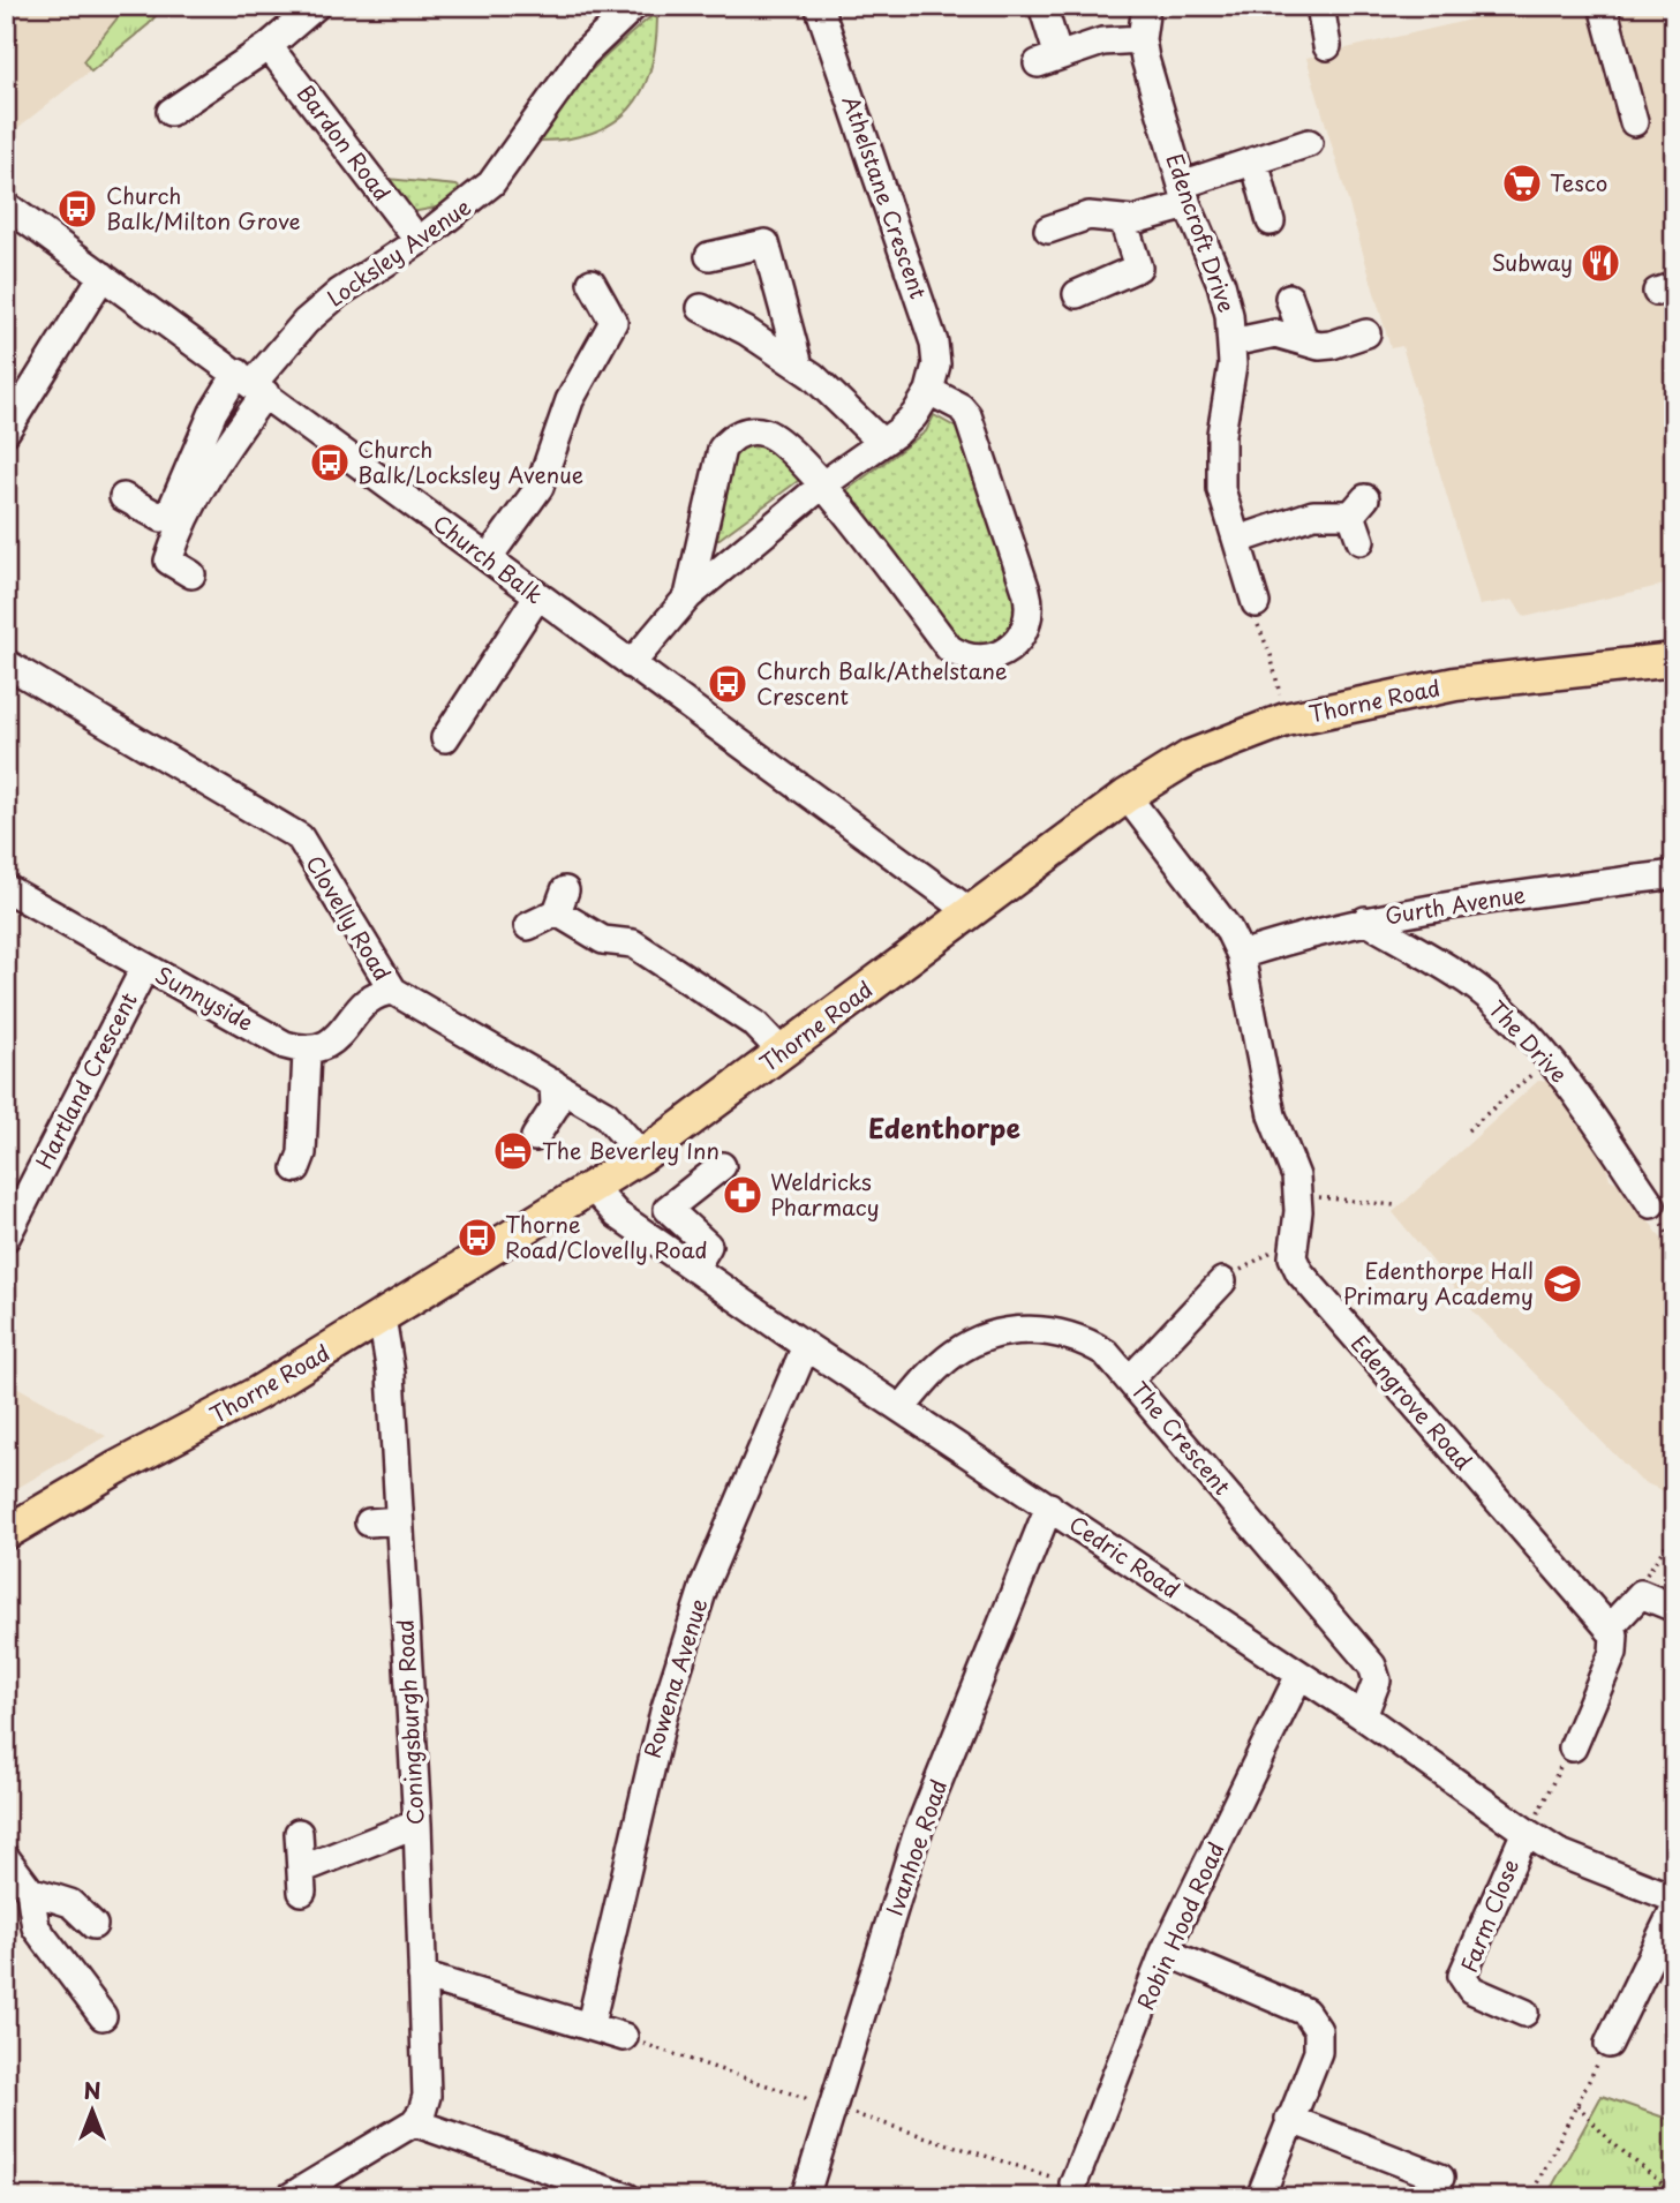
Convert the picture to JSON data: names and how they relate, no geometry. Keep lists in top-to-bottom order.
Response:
{
  "streets": {
    "main road": ["Thorne Road"],
    "street": [
      "Bardon Road",
      "Athelstane Crescent",
      "Edencroft Drive",
      "Locksley Avenue",
      "Church Balk",
      "Gurth Avenue",
      "Clovelly Road",
      "Sunnyside",
      "The Drive",
      "Hartland Crescent",
      "Edengrove Road",
      "The Crescent",
      "Cedric Road",
      "Rowena Avenue",
      "Coningsburgh Road",
      "Ivanhoe Road",
      "Farm Close",
      "Robin Hood Road"
    ]
  },
  "crossings": [
    ["Bardon Road", "Locksley Avenue"],
    ["Athelstane Crescent", "Church Balk"],
    ["Locksley Avenue", "Church Balk"],
    ["Church Balk", "Thorne Road"],
    ["Thorne Road", "Clovelly Road"],
    ["Thorne Road", "Edengrove Road"],
    ["Thorne Road", "Cedric Road"],
    ["Thorne Road", "Coningsburgh Road"],
    ["Gurth Avenue", "The Drive"],
    ["Gurth Avenue", "Edengrove Road"],
    ["Sunnyside", "Hartland Crescent"],
    ["The Crescent", "Cedric Road"],
    ["Cedric Road", "Rowena Avenue"],
    ["Cedric Road", "Ivanhoe Road"],
    ["Cedric Road", "Farm Close"],
    ["Cedric Road", "Robin Hood Road"]
  ],
  "districts": ["Edenthorpe"],
  "places": {
    "supermarket": ["Tesco"],
    "bus stop": [
      "Church Balk/Milton Grove",
      "Church Balk/Locksley Avenue",
      "Church Balk/Athelstane Crescent",
      "Thorne Road/Clovelly Road"
    ],
    "restaurant": ["Subway"],
    "hotel": ["The Beverley Inn"],
    "pharmacy": ["Weldricks Pharmacy"],
    "school or university": ["Edenthorpe Hall Primary Academy"]
  },
  "north": "top"
}
